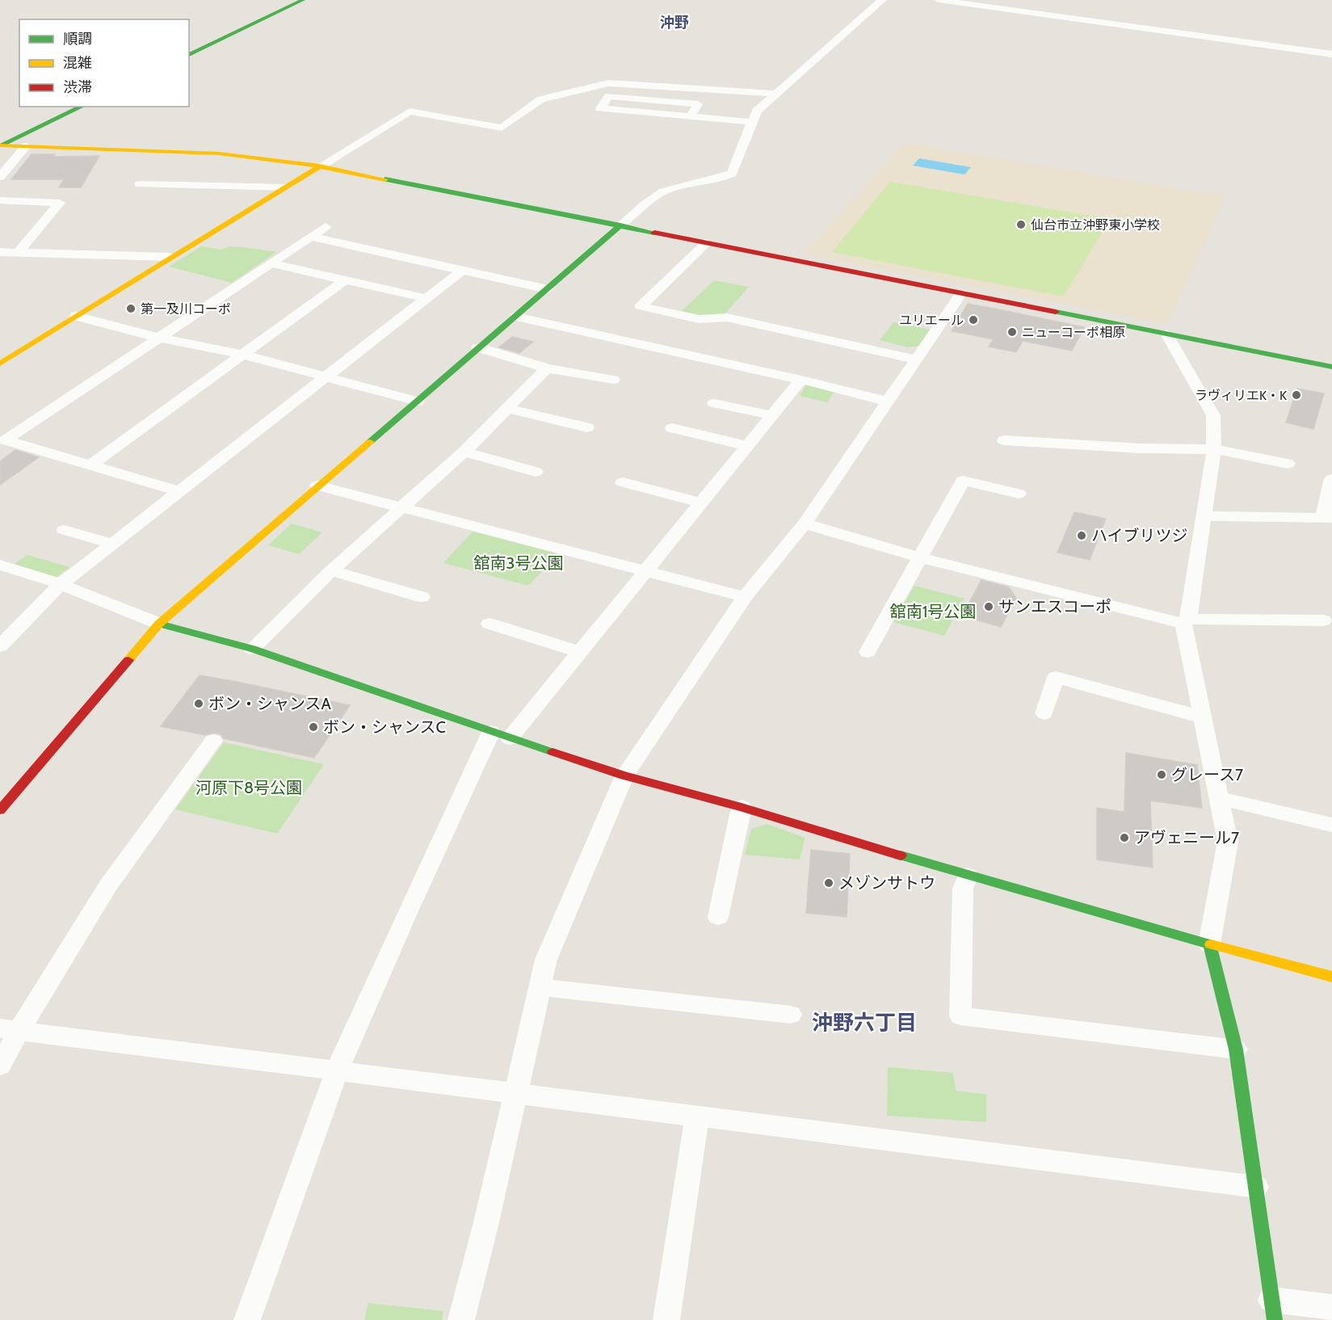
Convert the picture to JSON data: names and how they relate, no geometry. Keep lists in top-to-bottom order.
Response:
{
  "districts": ["沖野", "沖野六丁目"],
  "parks": ["舘南3号公園", "舘南1号公園", "河原下8号公園"],
  "places": [
    "仙台市立沖野東小学校",
    "第一及川コーポ",
    "ユリエール",
    "ニューコーポ相原",
    "ラヴィリエK・K",
    "ハイブリツジ",
    "サンエスコーポ",
    "ボン・シャンスA",
    "ボン・シャンスC",
    "グレース7",
    "アヴェニール7",
    "メゾンサトウ"
  ],
  "legend": ["順調", "混雑", "渋滞"]
}
